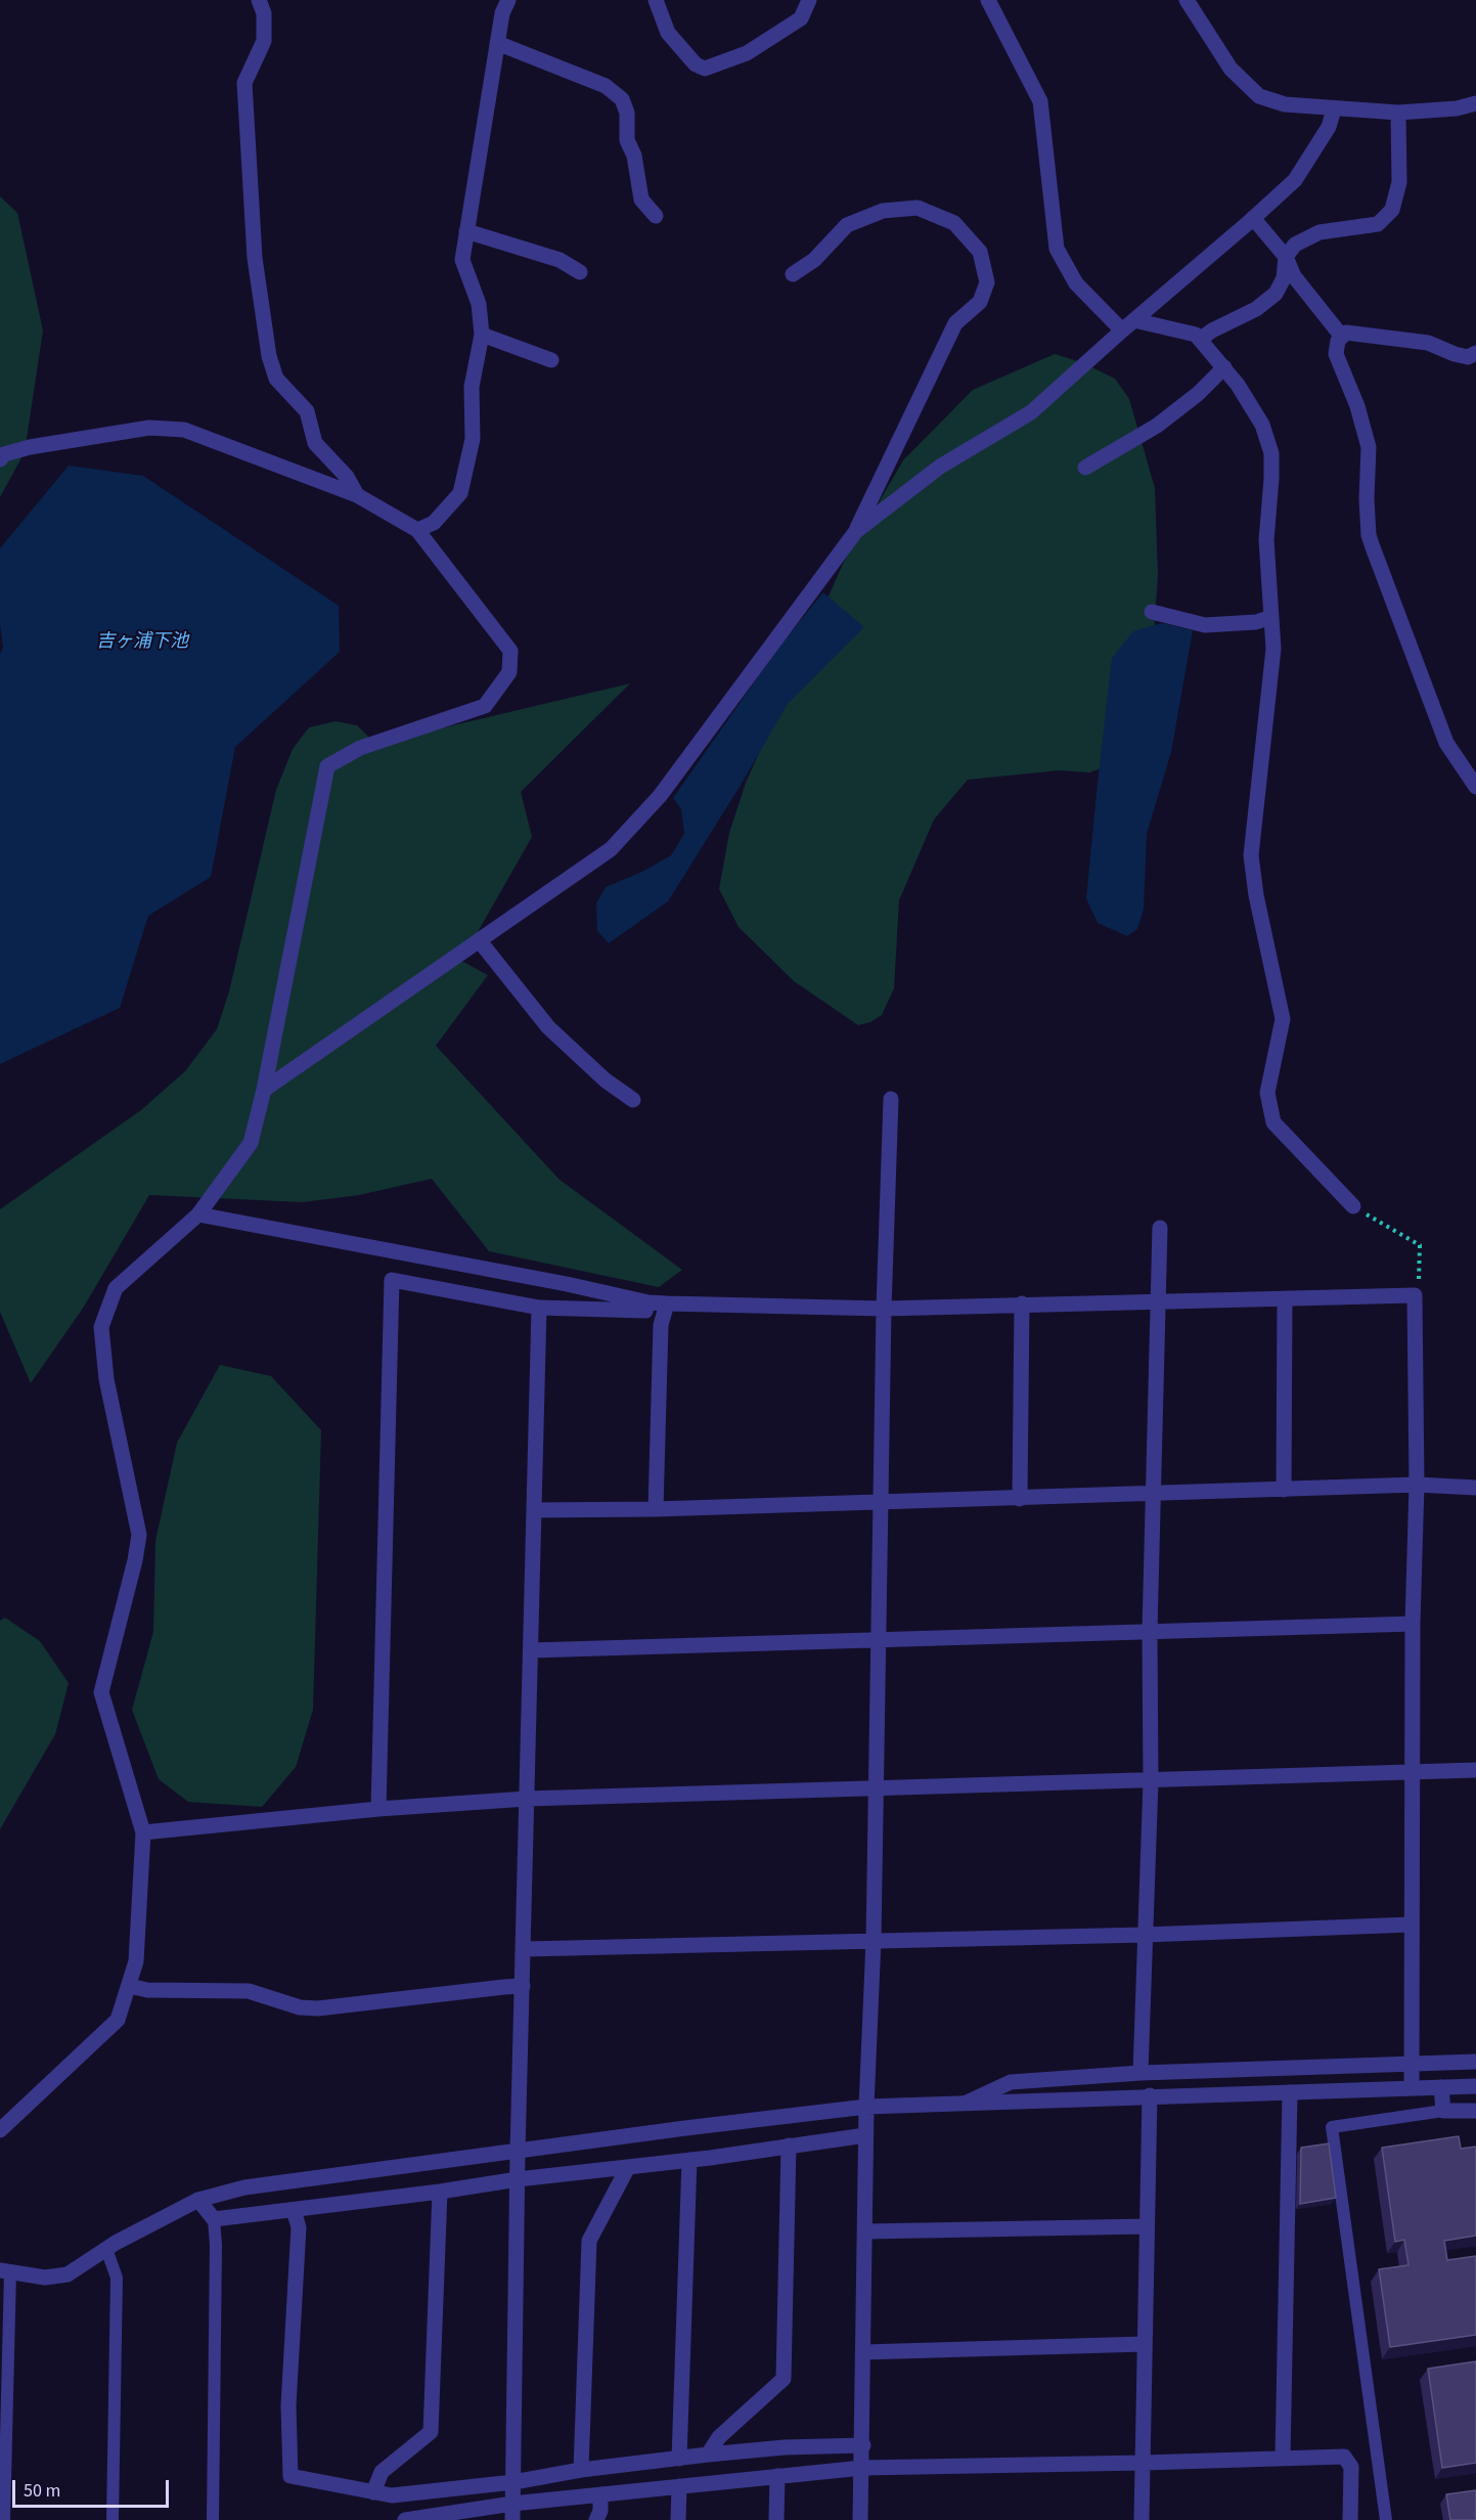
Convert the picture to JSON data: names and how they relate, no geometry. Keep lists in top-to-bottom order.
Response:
{
  "water": ["吉ヶ浦下池"],
  "scale_bar": "50 m"
}
